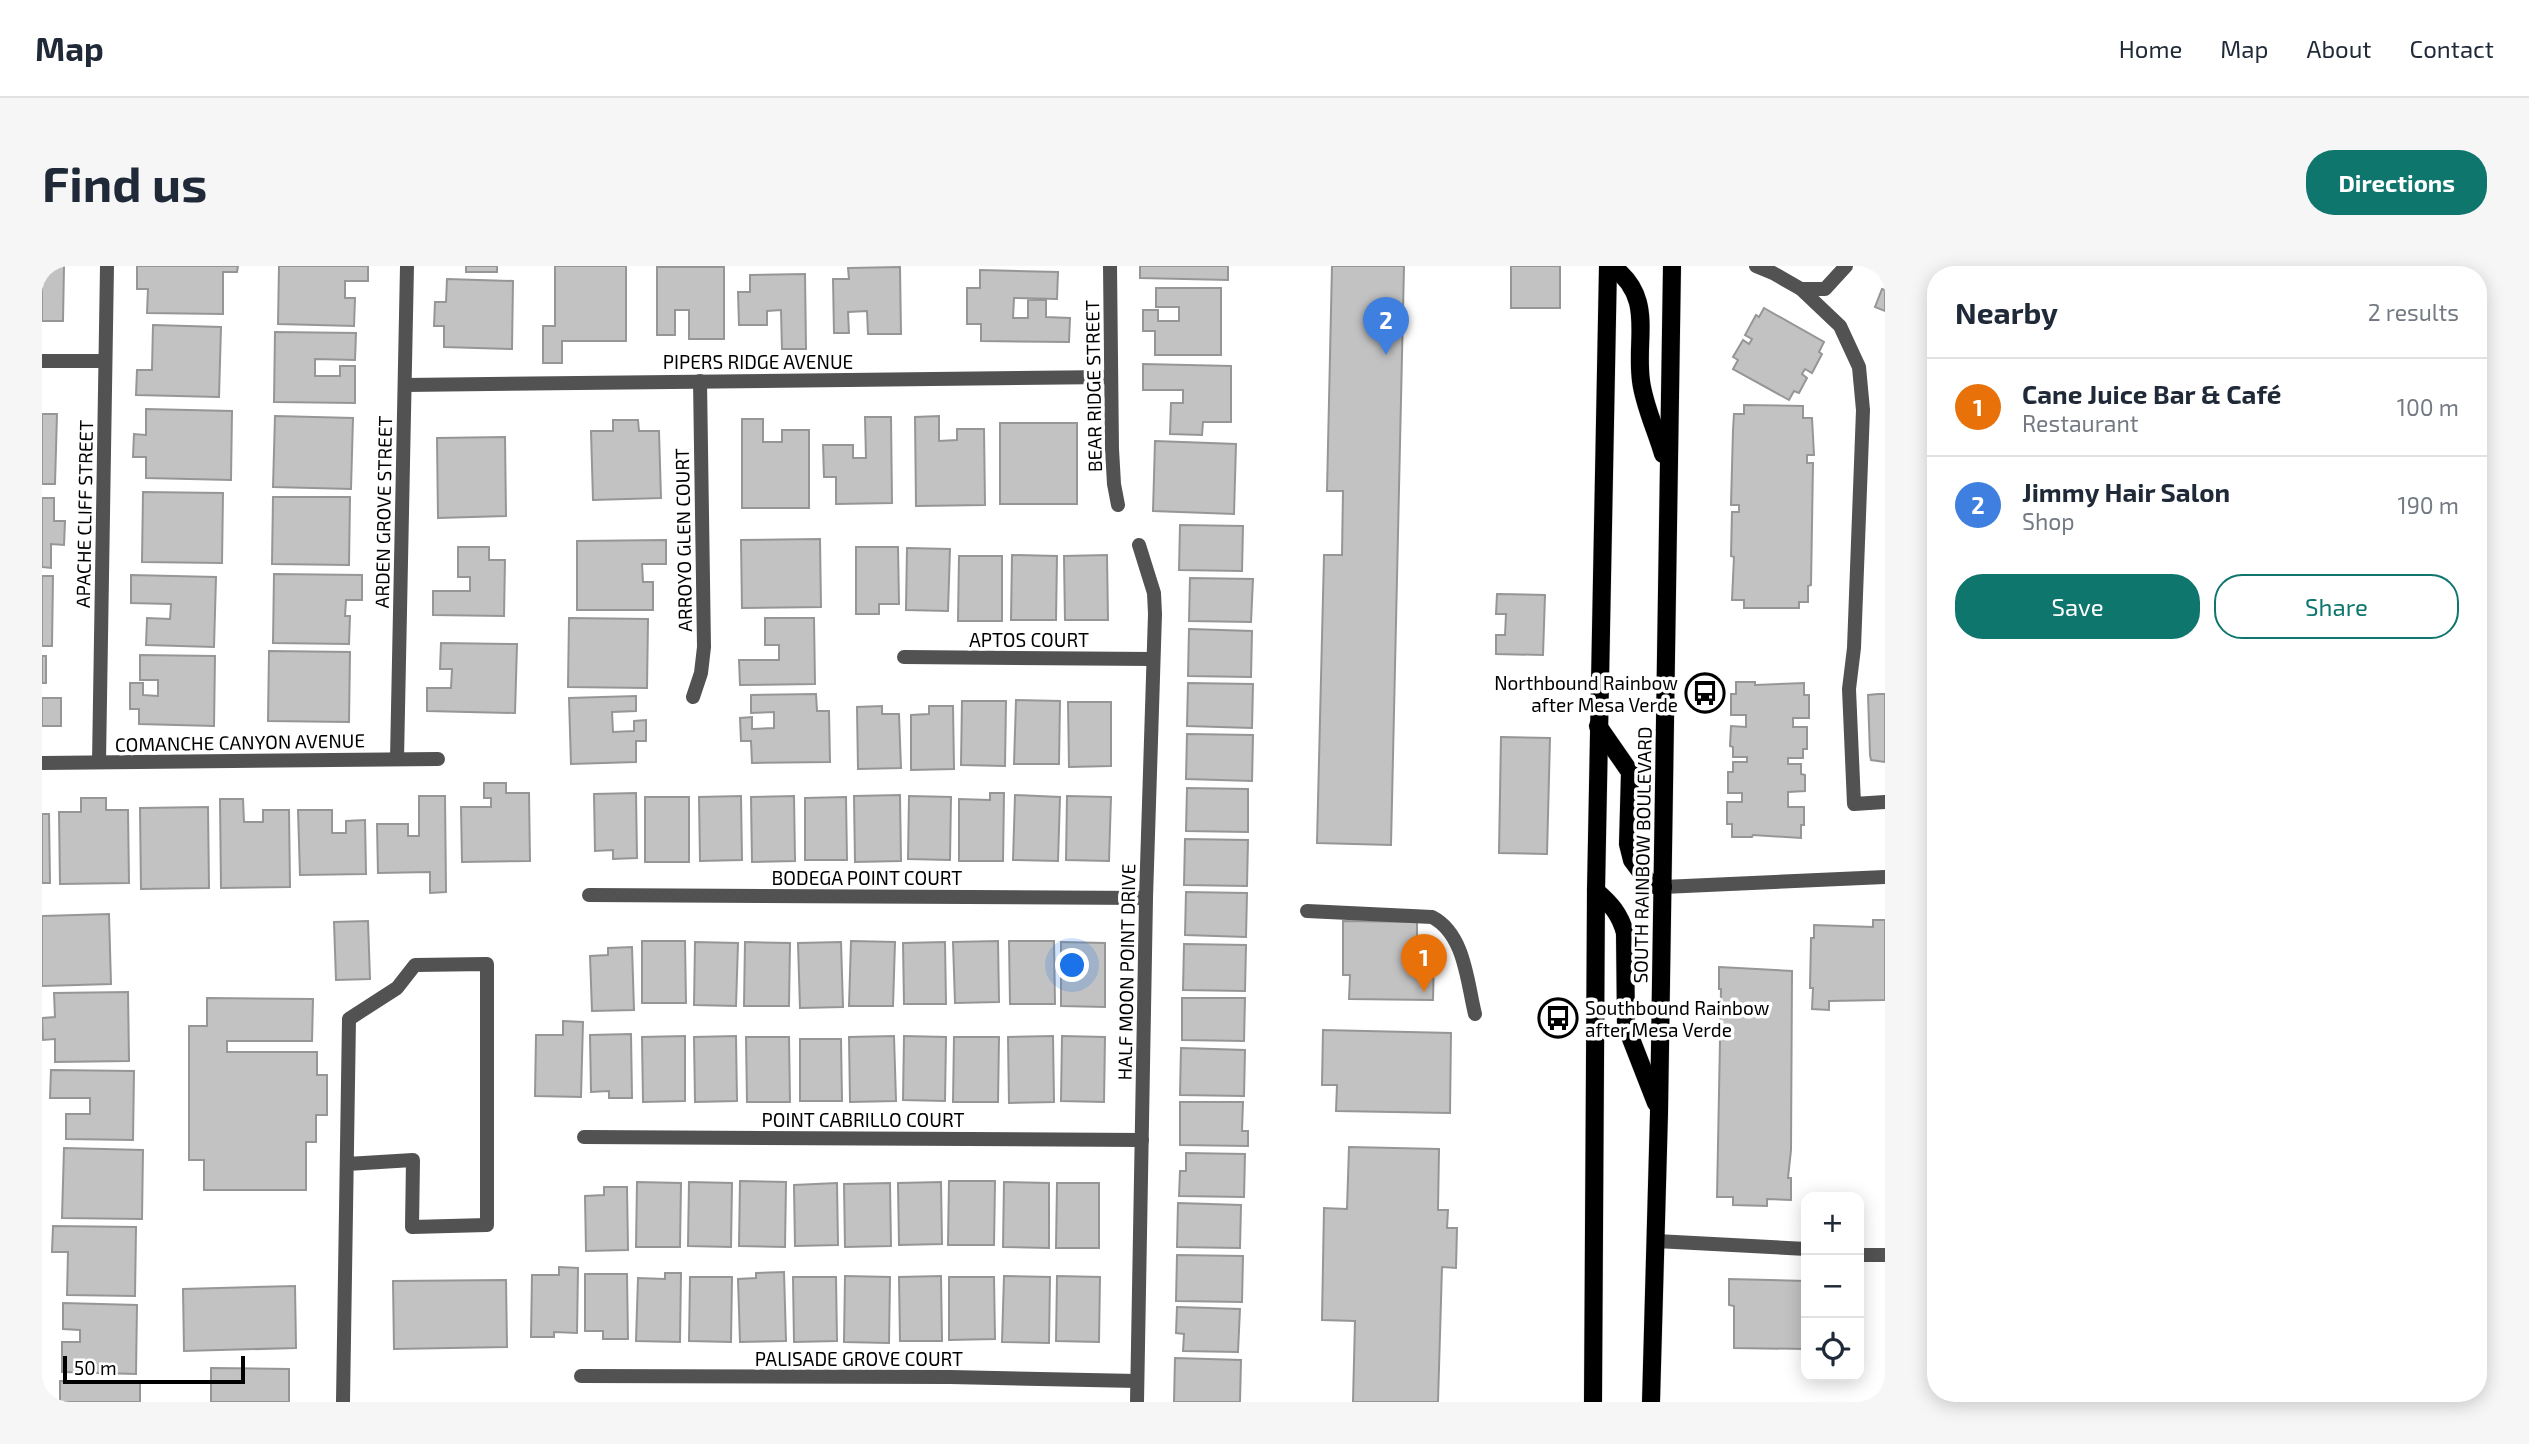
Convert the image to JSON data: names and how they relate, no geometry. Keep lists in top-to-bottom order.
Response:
{
  "streets": {
    "main road": ["SOUTH RAINBOW BOULEVARD"],
    "street": [
      "PIPERS RIDGE AVENUE",
      "BEAR RIDGE STREET",
      "ARDEN GROVE STREET",
      "APACHE CLIFF STREET",
      "ARROYO GLEN COURT",
      "APTOS COURT",
      "COMANCHE CANYON AVENUE",
      "BODEGA POINT COURT",
      "HALF MOON POINT DRIVE",
      "POINT CABRILLO COURT",
      "PALISADE GROVE COURT"
    ]
  },
  "crossings": [
    ["PIPERS RIDGE AVENUE", "BEAR RIDGE STREET"],
    ["PIPERS RIDGE AVENUE", "ARDEN GROVE STREET"],
    ["PIPERS RIDGE AVENUE", "ARROYO GLEN COURT"],
    ["ARDEN GROVE STREET", "COMANCHE CANYON AVENUE"],
    ["APACHE CLIFF STREET", "COMANCHE CANYON AVENUE"],
    ["APTOS COURT", "HALF MOON POINT DRIVE"],
    ["BODEGA POINT COURT", "HALF MOON POINT DRIVE"],
    ["HALF MOON POINT DRIVE", "POINT CABRILLO COURT"],
    ["HALF MOON POINT DRIVE", "PALISADE GROVE COURT"]
  ],
  "places": {
    "bus stop": ["Northbound Rainbow after Mesa Verde", "Southbound Rainbow after Mesa Verde"]
  },
  "scale_bar": "50 m",
  "page": {
    "header": "Map",
    "nav": [
      "Home",
      "Map",
      "About",
      "Contact"
    ],
    "buttons": [
      "Directions",
      ["Save", "Share"]
    ],
    "title": "Find us",
    "heading": ["Nearby", "2 results"],
    "pins": ["2", "1"],
    "list": [
      {
        "mark": "1",
        "name": "Cane Juice Bar & Café",
        "note": "Restaurant",
        "value": "100 m"
      },
      {
        "mark": "2",
        "name": "Jimmy Hair Salon",
        "note": "Shop",
        "value": "190 m"
      }
    ],
    "map_buttons": ["+", "−"],
    "scale": "50 m"
  }
}
